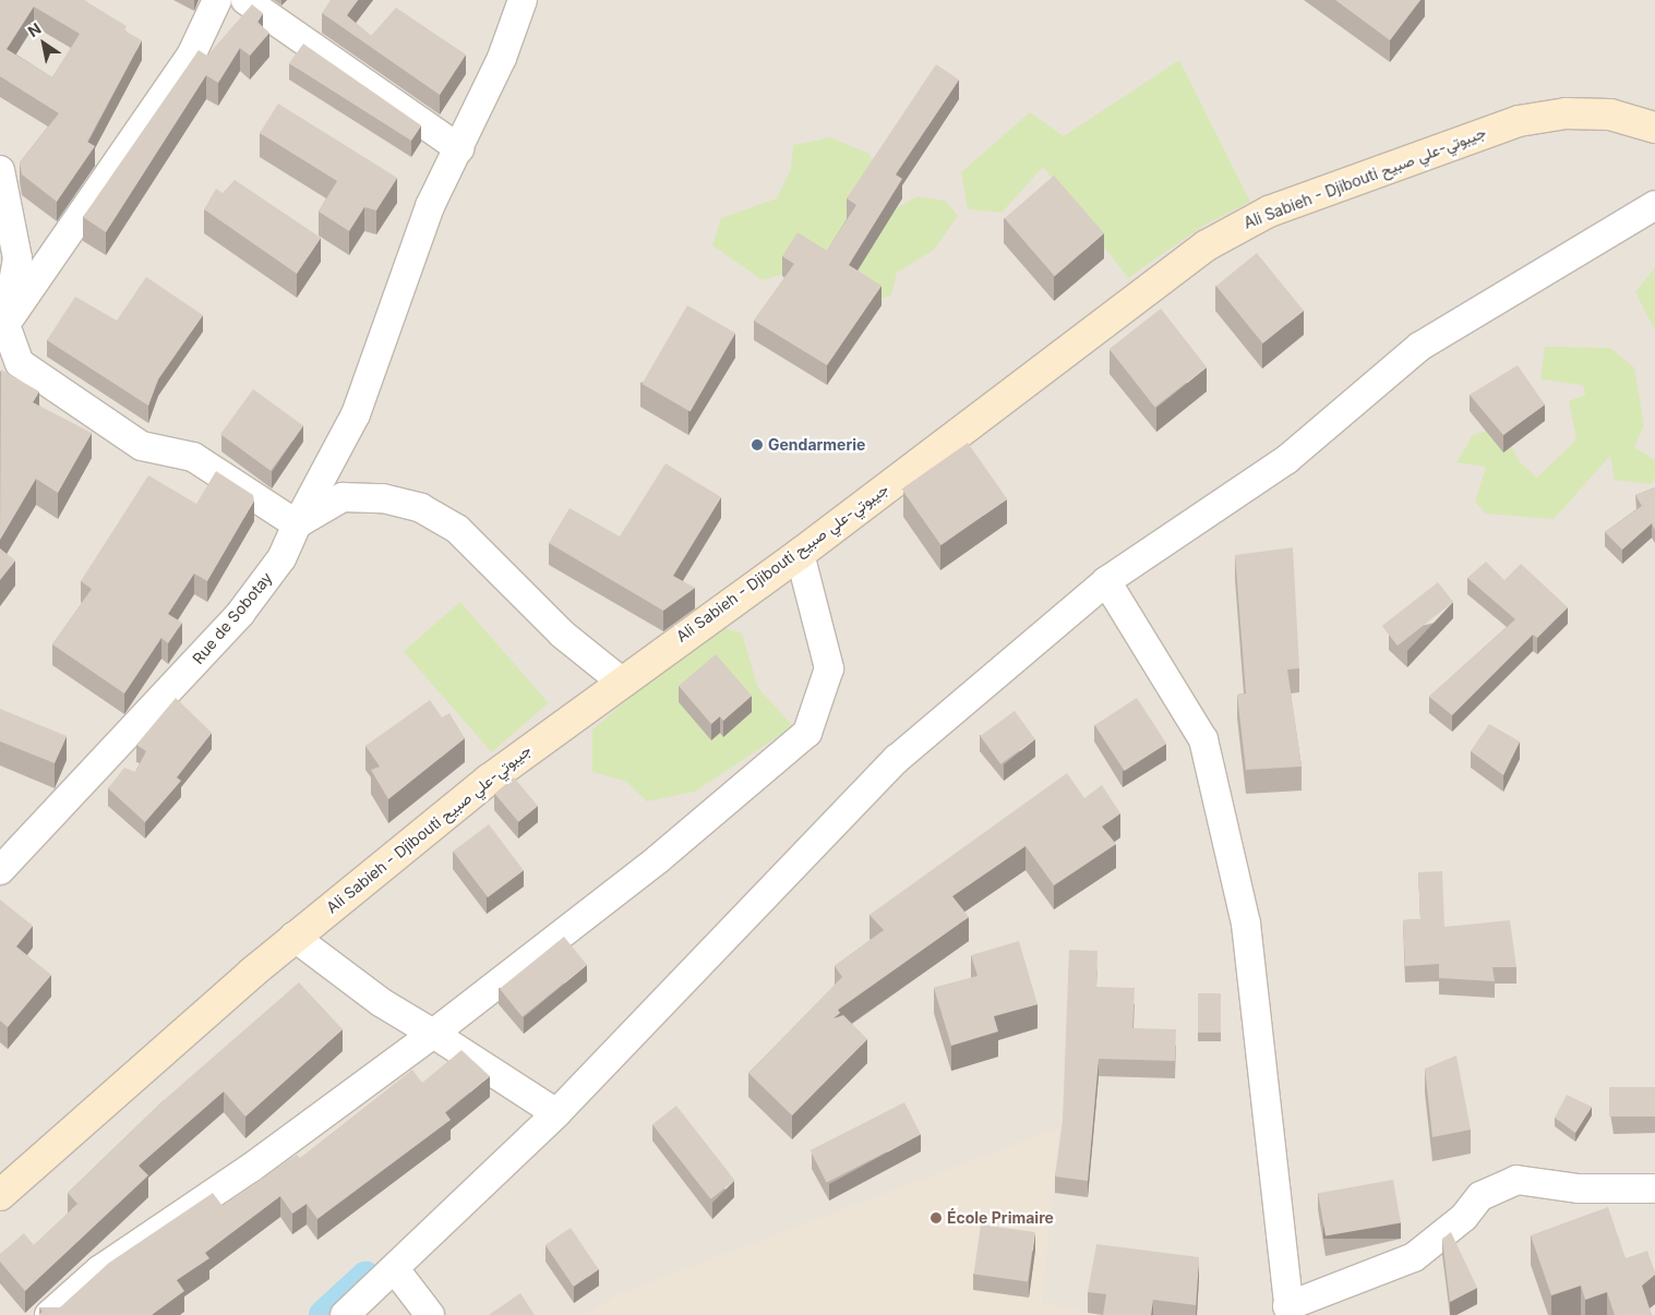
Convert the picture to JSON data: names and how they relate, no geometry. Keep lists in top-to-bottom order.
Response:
{
  "streets": {
    "main road": ["Ali Sabieh - Djibouti جيبوتي-علي صبيح"],
    "street": ["Rue de Sobotay"]
  },
  "places": ["Gendarmerie", "École Primaire"],
  "north": "top left"
}
